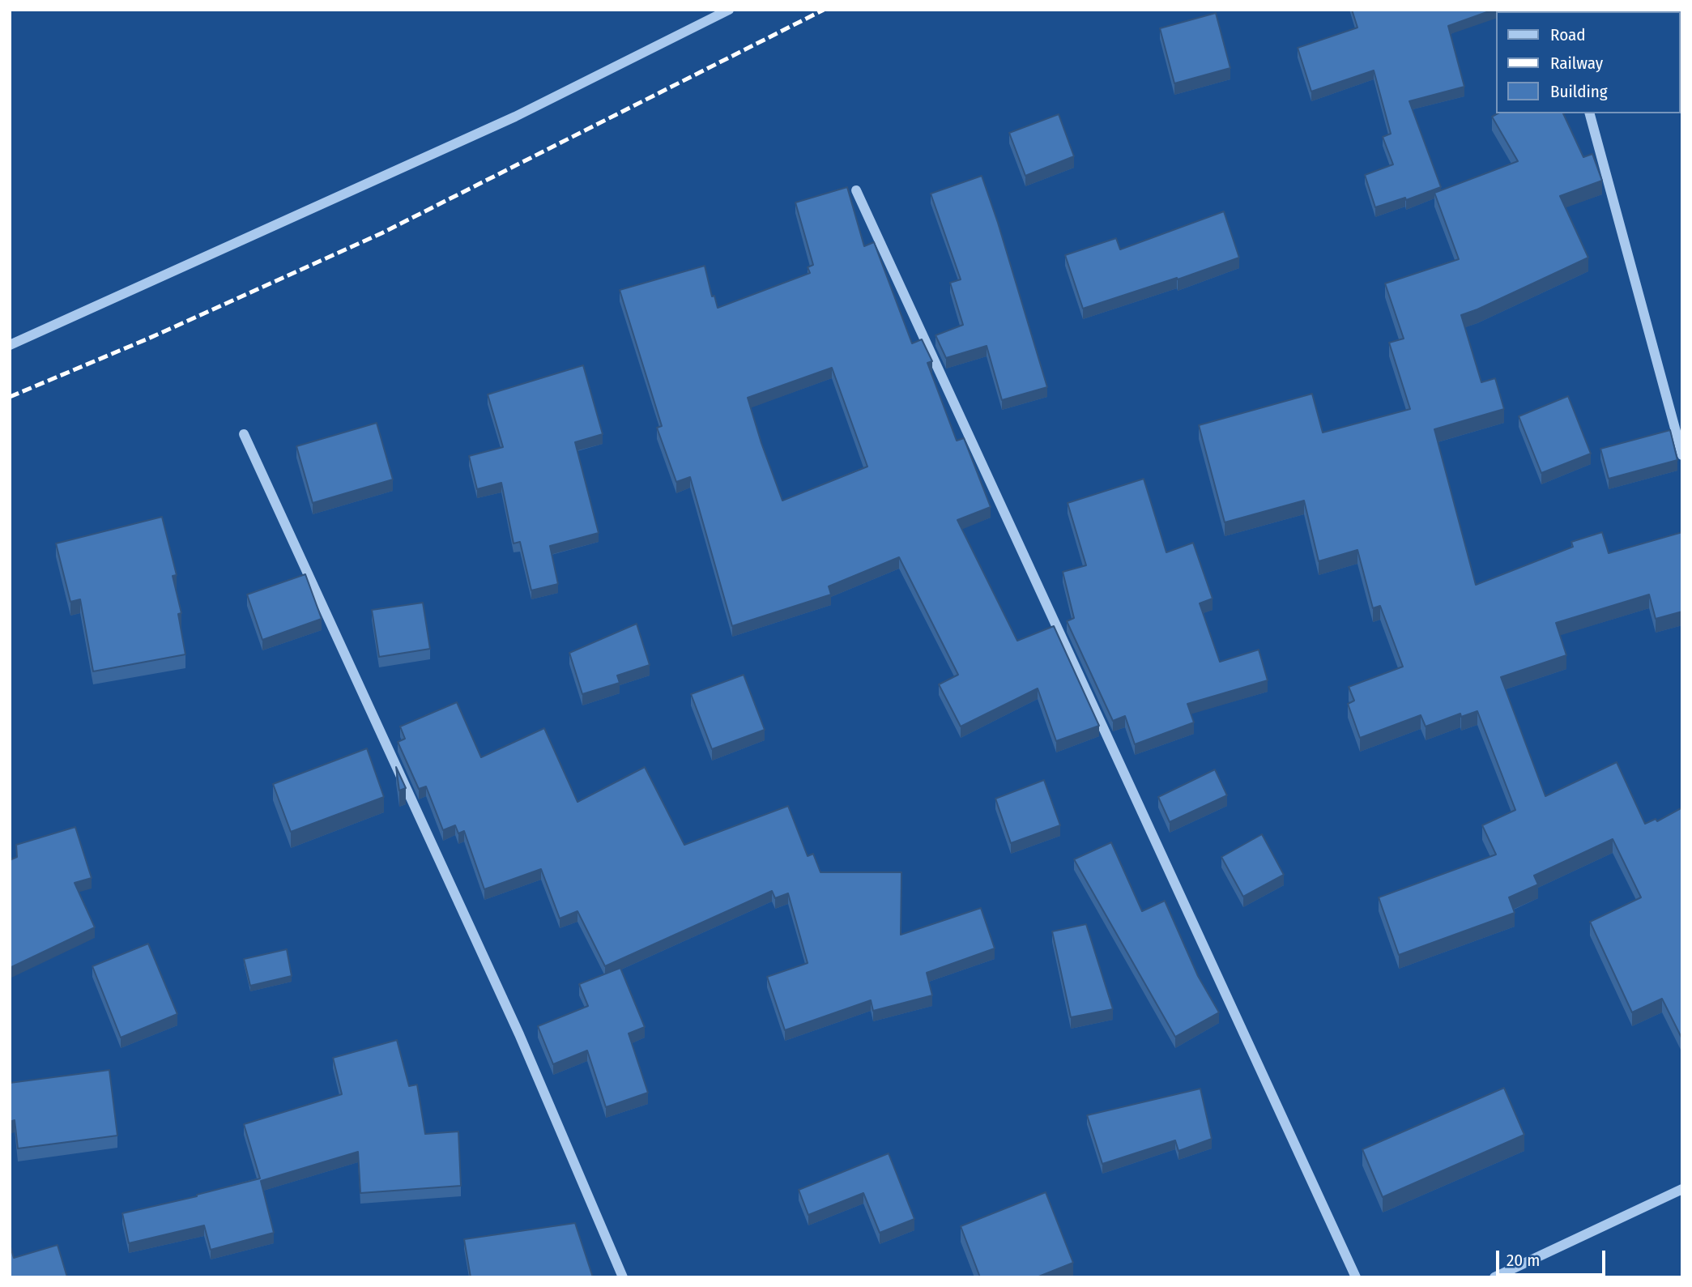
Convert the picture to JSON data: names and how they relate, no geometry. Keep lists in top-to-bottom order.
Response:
{
  "legend": ["Road", "Railway", "Building"],
  "scale_bar": "20 m"
}
